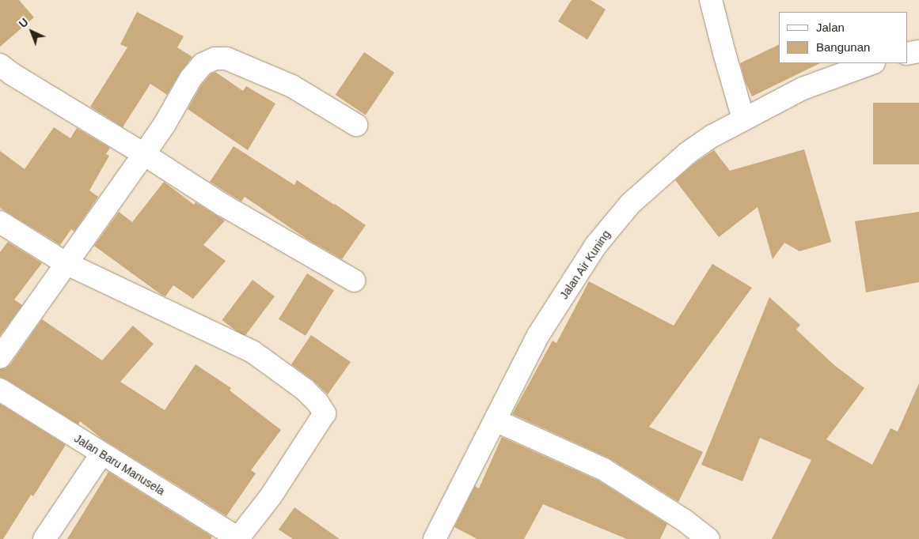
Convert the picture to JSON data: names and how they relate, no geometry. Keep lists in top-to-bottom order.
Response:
{
  "streets": {
    "street": ["Jalan Air Kuning", "Jalan Baru Manusela"]
  },
  "legend": ["Jalan", "Bangunan"],
  "north": "top left"
}
